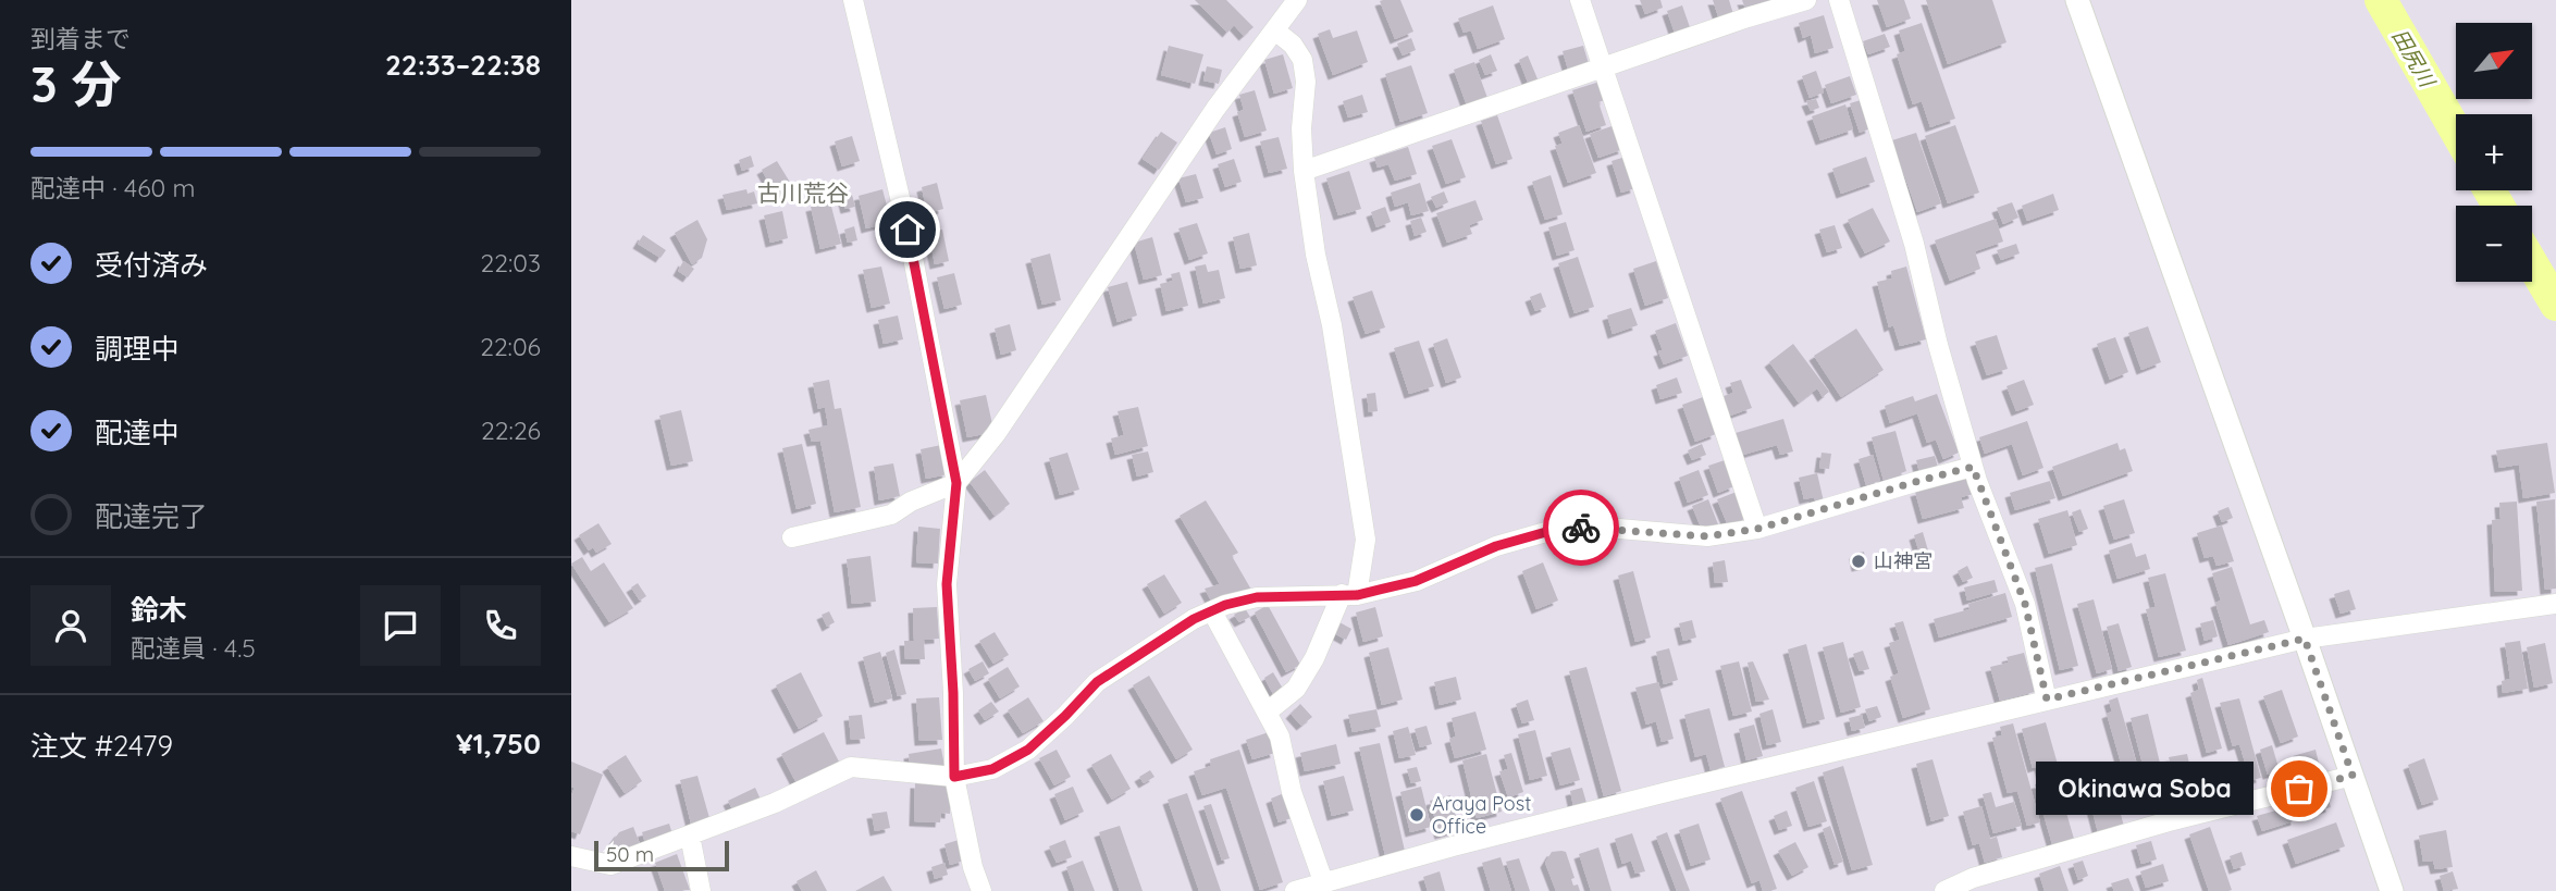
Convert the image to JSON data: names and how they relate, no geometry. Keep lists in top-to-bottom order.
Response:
{
  "districts": ["古川荒谷"],
  "water": ["田尻川"],
  "places": ["山神宮", "Okinawa Soba", "Araya Post Office"],
  "scale_bar": "50 m",
  "north": "top right",
  "page": {
    "heading": ["3 分", "到着まで", "22:33–22:38"],
    "panel": [
      "鈴木",
      "配達員 · 4.5",
      "注文 #2479",
      "¥1,750"
    ],
    "map_buttons": ["+", "−"],
    "bar": "配達中 · 460 m",
    "list": [
      ["受付済み", "22:03"],
      ["調理中", "22:06"],
      ["配達中", "22:26"],
      "配達完了"
    ],
    "bubble": "Okinawa Soba",
    "scale": "50 m"
  }
}
